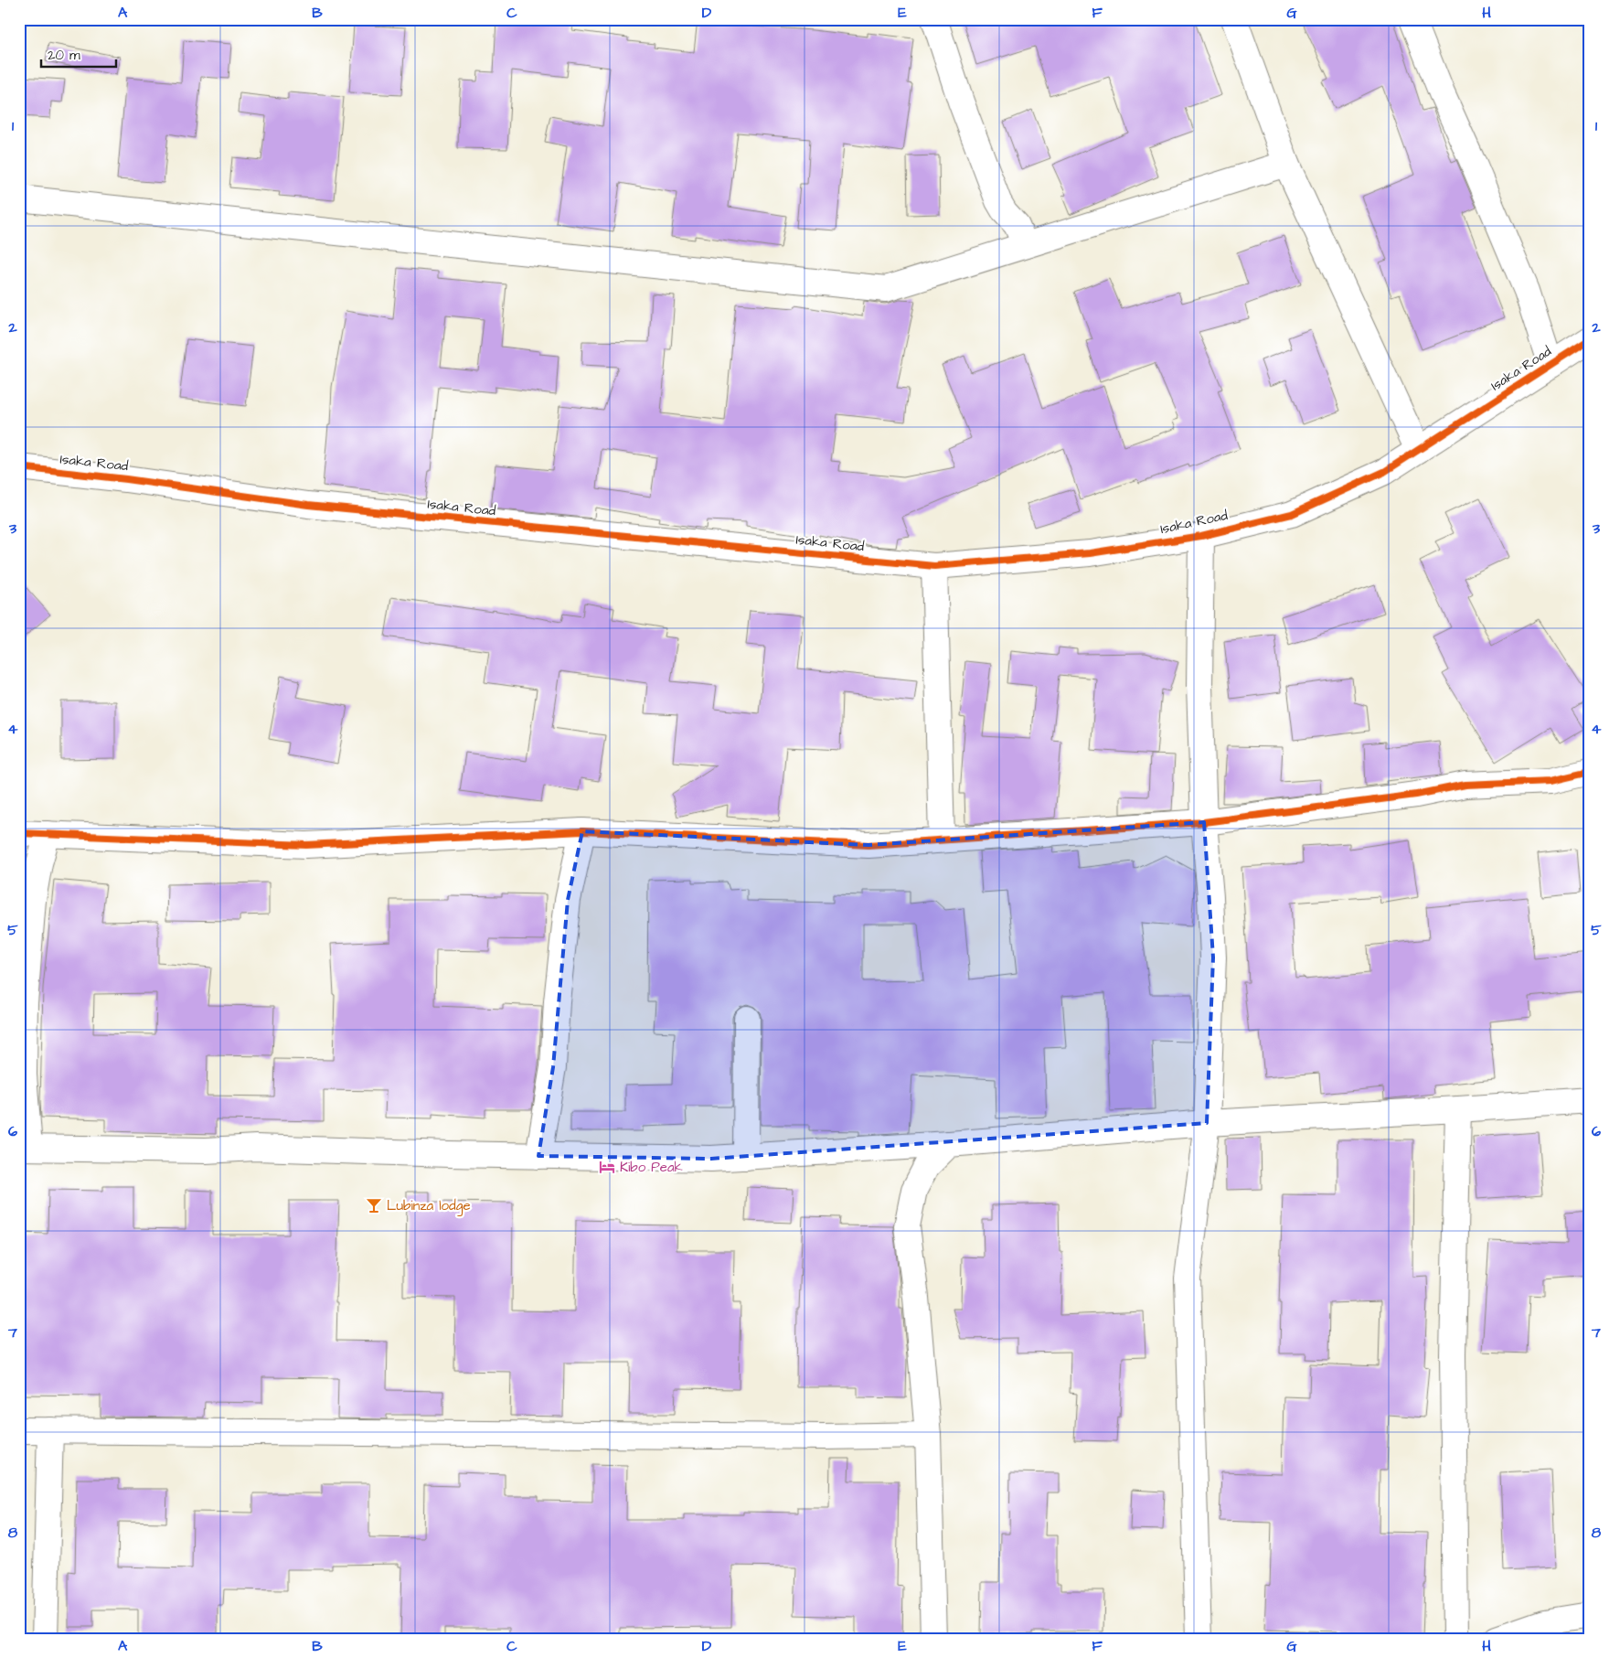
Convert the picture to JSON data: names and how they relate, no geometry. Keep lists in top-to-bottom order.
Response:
{
  "streets": {
    "street": ["Isaka Road"]
  },
  "places": {
    "hotel": ["Kibo Peak"],
    "bar": ["Lubinza lodge"]
  },
  "scale_bar": "20 m",
  "grid": {
    "columns": [
      "A",
      "B",
      "C",
      "D",
      "E",
      "F",
      "G",
      "H"
    ],
    "rows": [
      "1",
      "2",
      "3",
      "4",
      "5",
      "6",
      "7",
      "8"
    ]
  }
}
